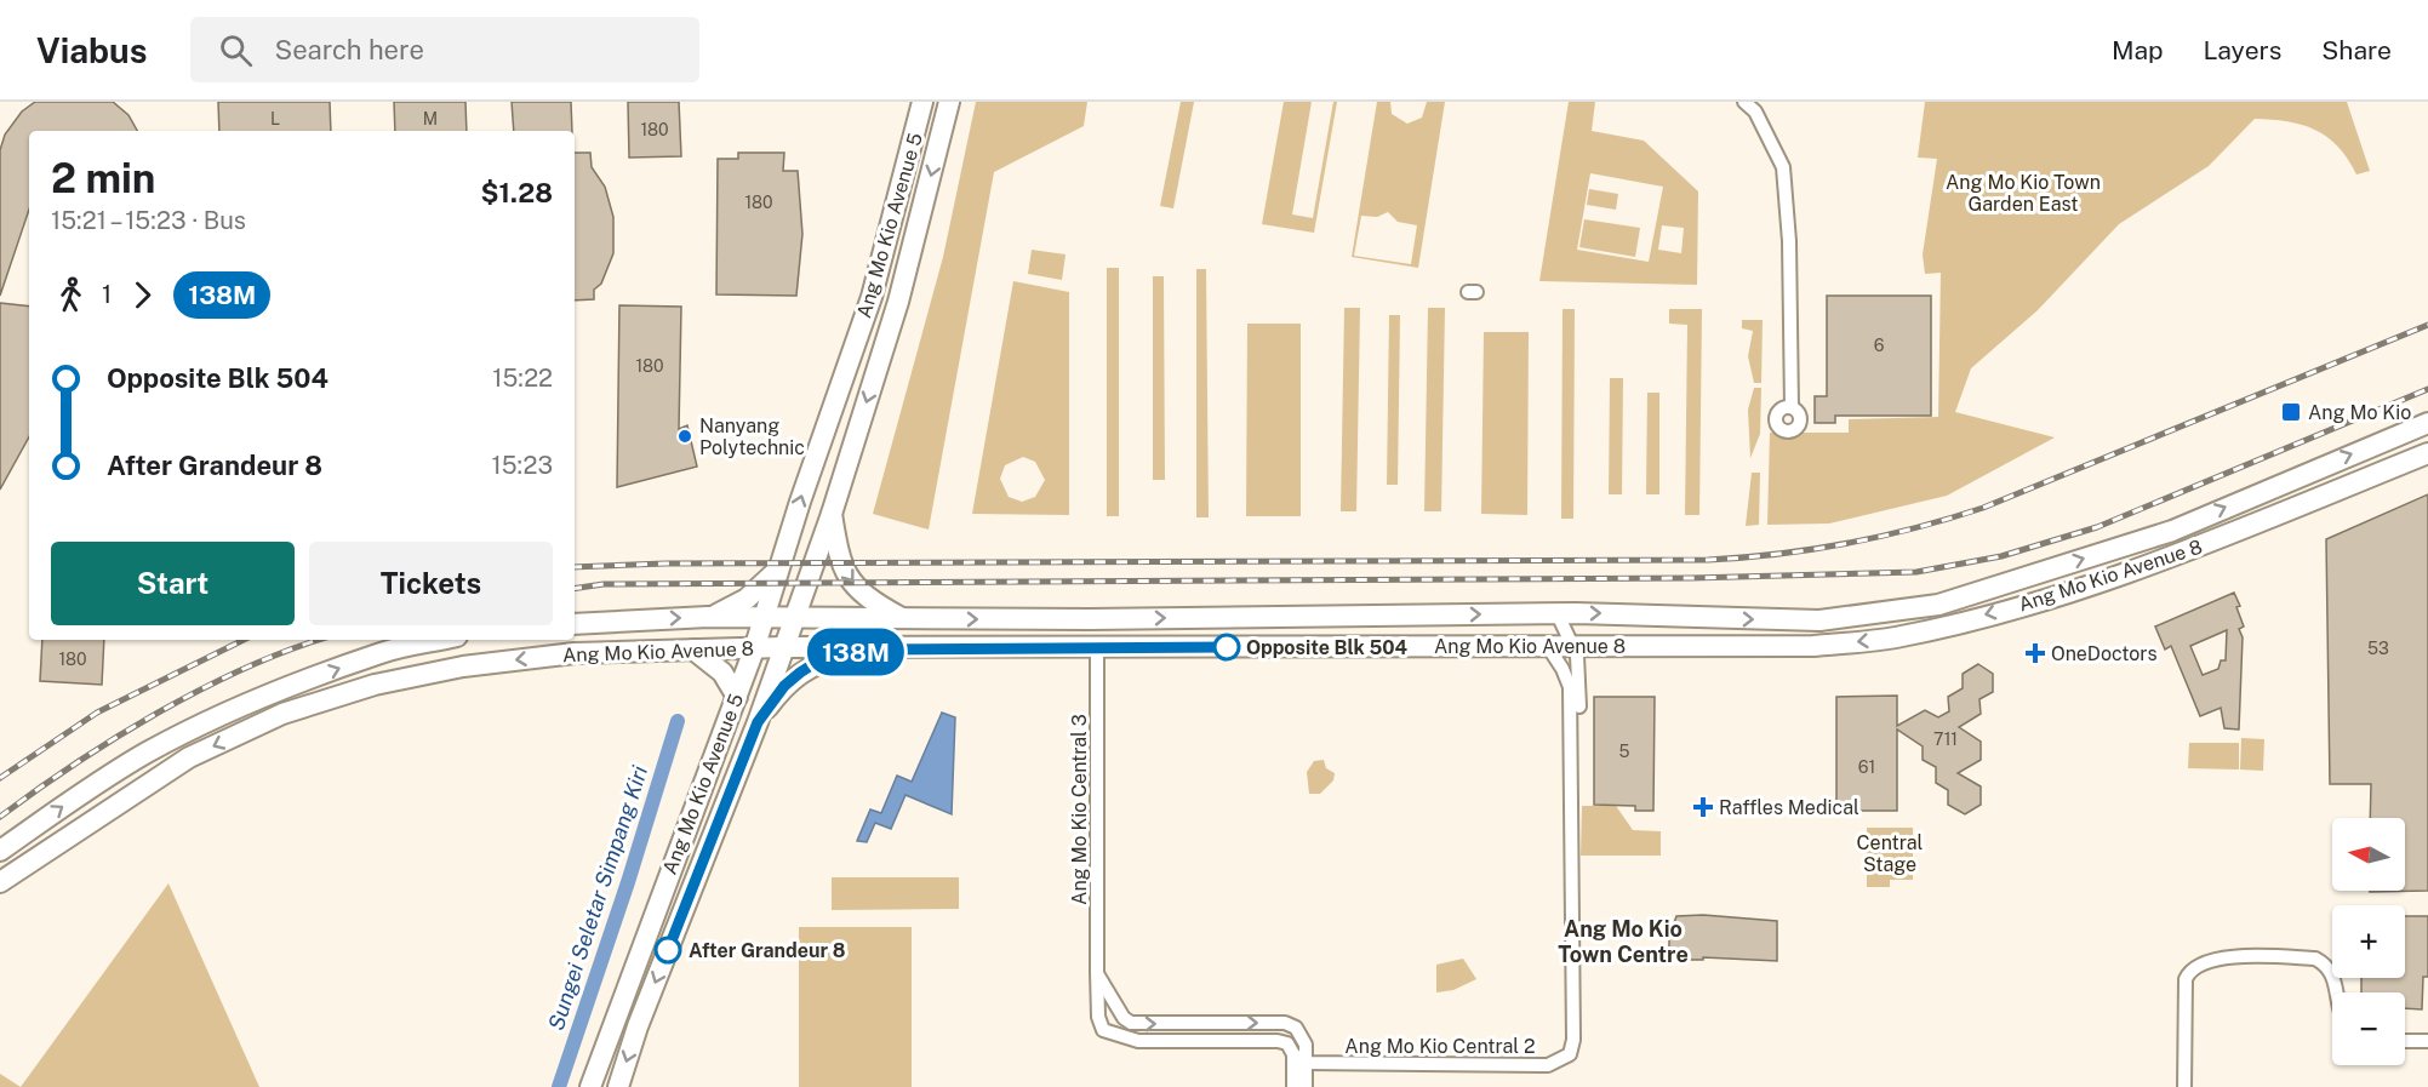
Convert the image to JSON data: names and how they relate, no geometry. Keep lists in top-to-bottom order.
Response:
{
  "streets": {
    "main road": ["Ang Mo Kio Avenue 5", "Ang Mo Kio Avenue 8"],
    "street": ["Ang Mo Kio Central 3", "Ang Mo Kio Central 2"]
  },
  "crossings": [
    ["Ang Mo Kio Avenue 5", "Ang Mo Kio Avenue 8"],
    ["Ang Mo Kio Avenue 8", "Ang Mo Kio Central 3"],
    ["Ang Mo Kio Avenue 8", "Ang Mo Kio Central 2"]
  ],
  "districts": ["Ang Mo Kio Town Centre"],
  "water": ["Sungei Seletar Simpang Kiri"],
  "parks": ["Ang Mo Kio Town Garden East", "Central Stage"],
  "places": {
    "transit": ["Ang Mo Kio"],
    "other": ["Nanyang Polytechnic", "Opposite Blk 504", "After Grandeur 8"],
    "health": ["OneDoctors", "Raffles Medical"]
  },
  "lines": ["bus line 138M"],
  "house_numbers": [
    "L",
    "M",
    "180",
    "180",
    "6",
    "180",
    "53",
    "180",
    "711",
    "5",
    "61"
  ],
  "north": "left",
  "page": {
    "header": "Viabus",
    "search": "Search here",
    "nav": ["Map", "Layers", "Share"],
    "on_map": "138M",
    "heading": ["2 min", "15:21 – 15:23 · Bus", "$1.28"],
    "legs": ["1", "138M"],
    "list": [
      {
        "name": "Opposite Blk 504",
        "value": "15:22"
      },
      {
        "name": "After Grandeur 8",
        "value": "15:23"
      }
    ],
    "buttons": ["Start", "Tickets"],
    "map_buttons": ["+", "−"]
  }
}
